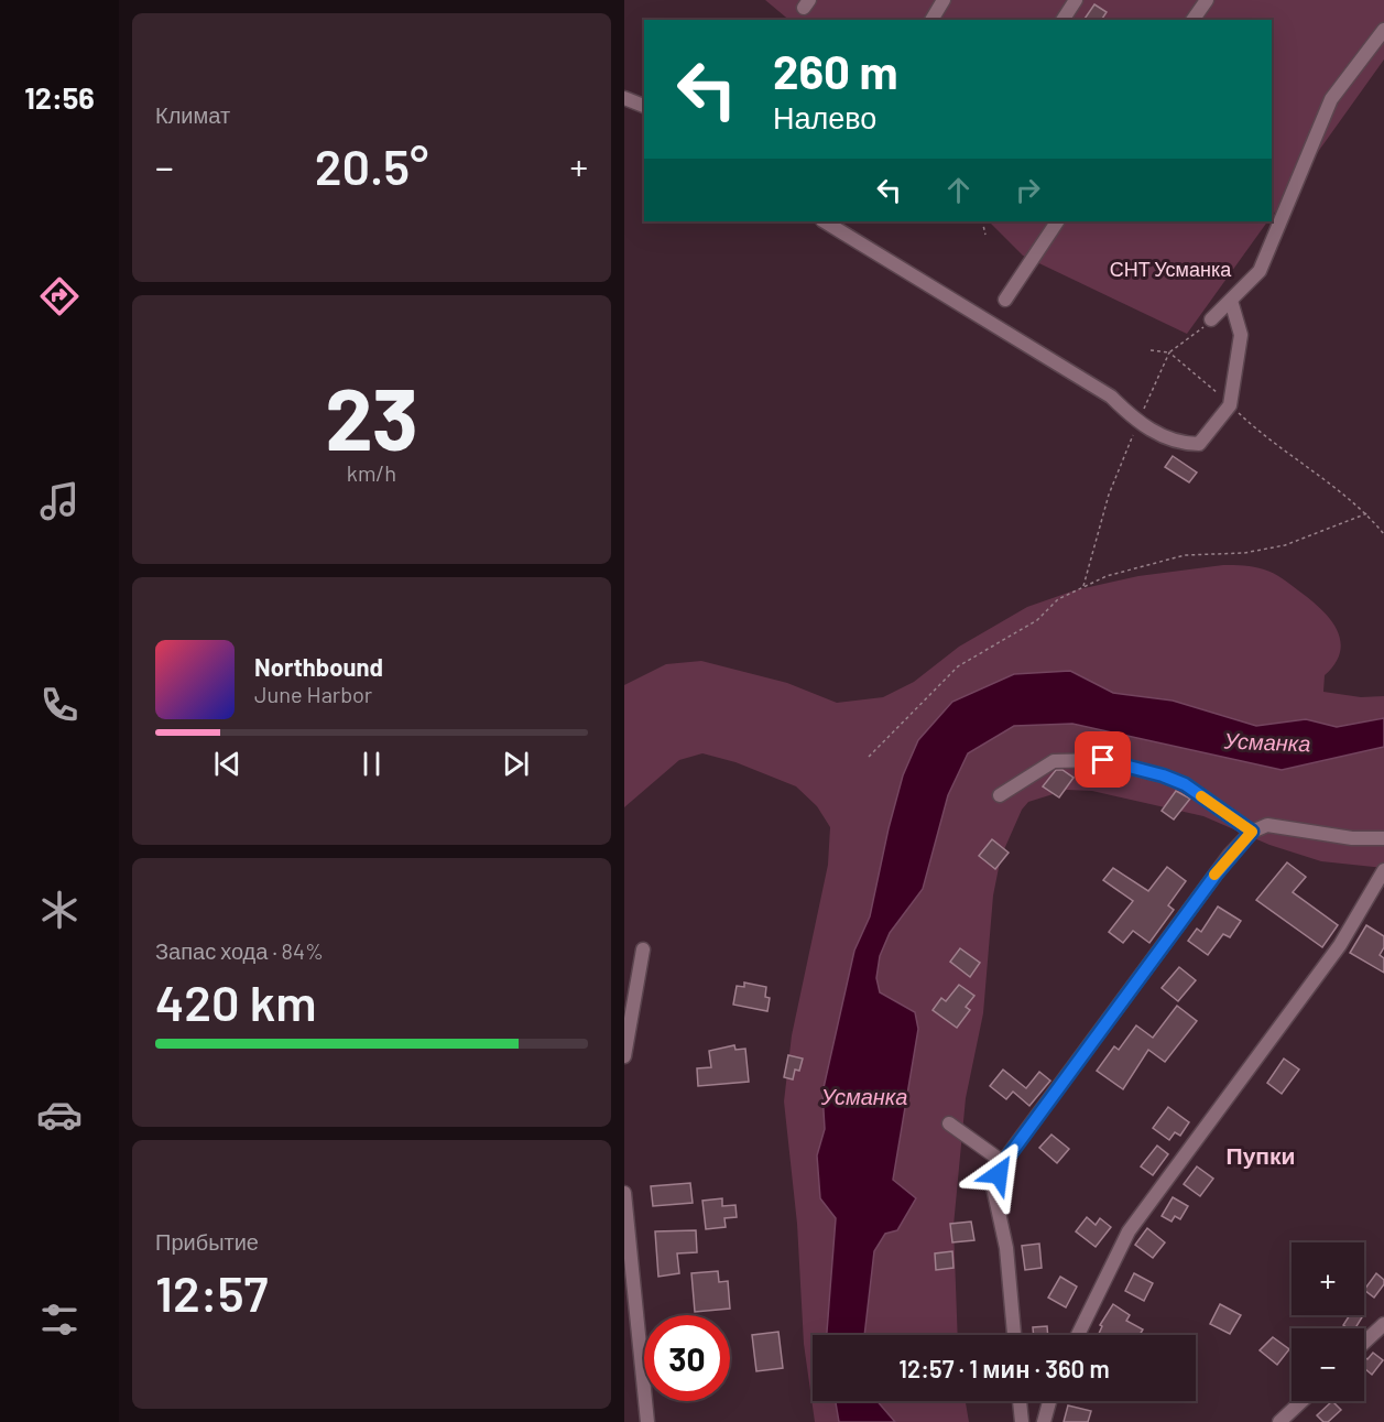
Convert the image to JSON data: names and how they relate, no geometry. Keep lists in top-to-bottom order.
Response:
{
  "districts": ["Пупки"],
  "water": ["Усманка"],
  "parks": ["СНТ Усманка"],
  "page": {
    "tabs": "12:56",
    "tile": [
      "Климат",
      ["23", "km/h"],
      ["Запас хода · 84%", "420 km"],
      ["Прибытие", "12:57"]
    ],
    "turn": ["260 m", "Налево"],
    "heat": ["−", "20.5°", "+"],
    "song": ["Northbound", "June Harbor"],
    "map_buttons": ["+", "−"],
    "limit": "30",
    "trip": "12:57 · 1 мин · 360 m"
  }
}
